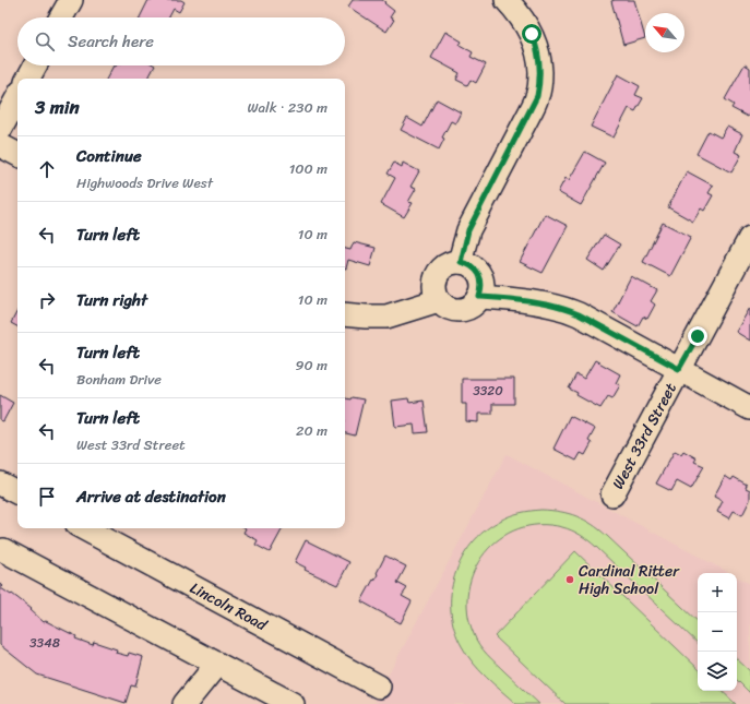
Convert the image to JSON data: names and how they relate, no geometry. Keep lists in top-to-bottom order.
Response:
{
  "streets": {
    "street": ["West 33rd Street", "Lincoln Road"]
  },
  "places": ["Cardinal Ritter High School"],
  "house_numbers": ["3320", "3348"],
  "north": "top left",
  "page": {
    "search": "Search here",
    "heading": ["3 min", "Walk · 230 m"],
    "list": [
      ["Continue", "Highwoods Drive West", "100 m"],
      ["Turn left", "10 m"],
      ["Turn right", "10 m"],
      ["Turn left", "Bonham Drive", "90 m"],
      ["Turn left", "West 33rd Street", "20 m"],
      "Arrive at destination"
    ],
    "map_buttons": ["+", "−"]
  }
}
